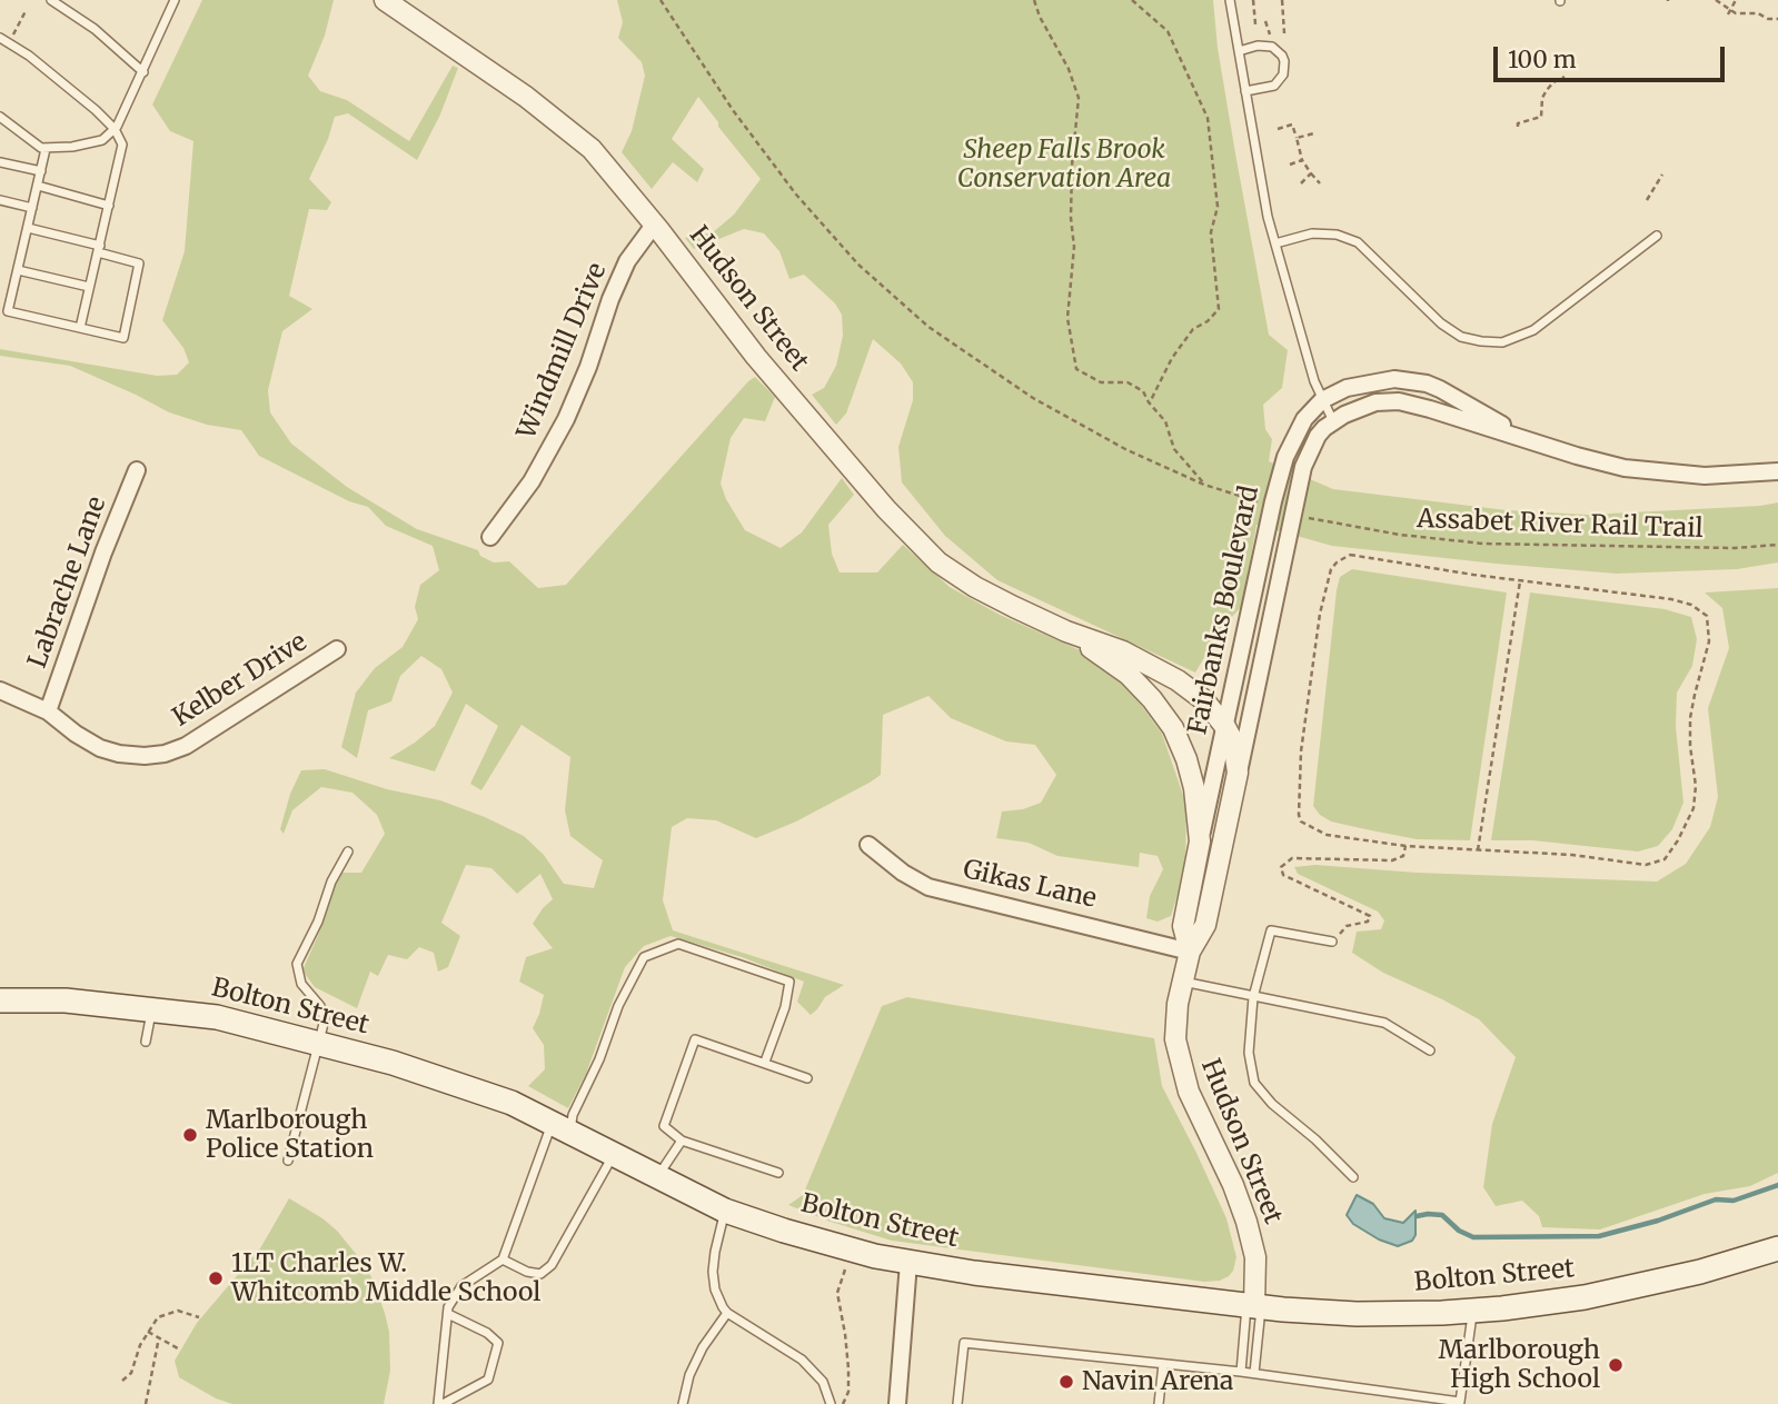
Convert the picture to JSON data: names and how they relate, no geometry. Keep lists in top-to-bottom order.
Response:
{
  "streets": {
    "main road": ["Bolton Street"],
    "street": [
      "Hudson Street",
      "Windmill Drive",
      "Labrache Lane",
      "Fairbanks Boulevard",
      "Kelber Drive",
      "Gikas Lane"
    ],
    "path": ["Assabet River Rail Trail"]
  },
  "crossings": [
    ["Hudson Street", "Windmill Drive"],
    ["Hudson Street", "Fairbanks Boulevard"],
    ["Hudson Street", "Gikas Lane"],
    ["Hudson Street", "Bolton Street"],
    ["Assabet River Rail Trail", "Fairbanks Boulevard"],
    ["Labrache Lane", "Kelber Drive"]
  ],
  "parks": ["Sheep Falls Brook Conservation Area"],
  "places": [
    "Marlborough Police Station",
    "1LT Charles W. Whitcomb Middle School",
    "Marlborough High School",
    "Navin Arena"
  ],
  "scale_bar": "100 m"
}
